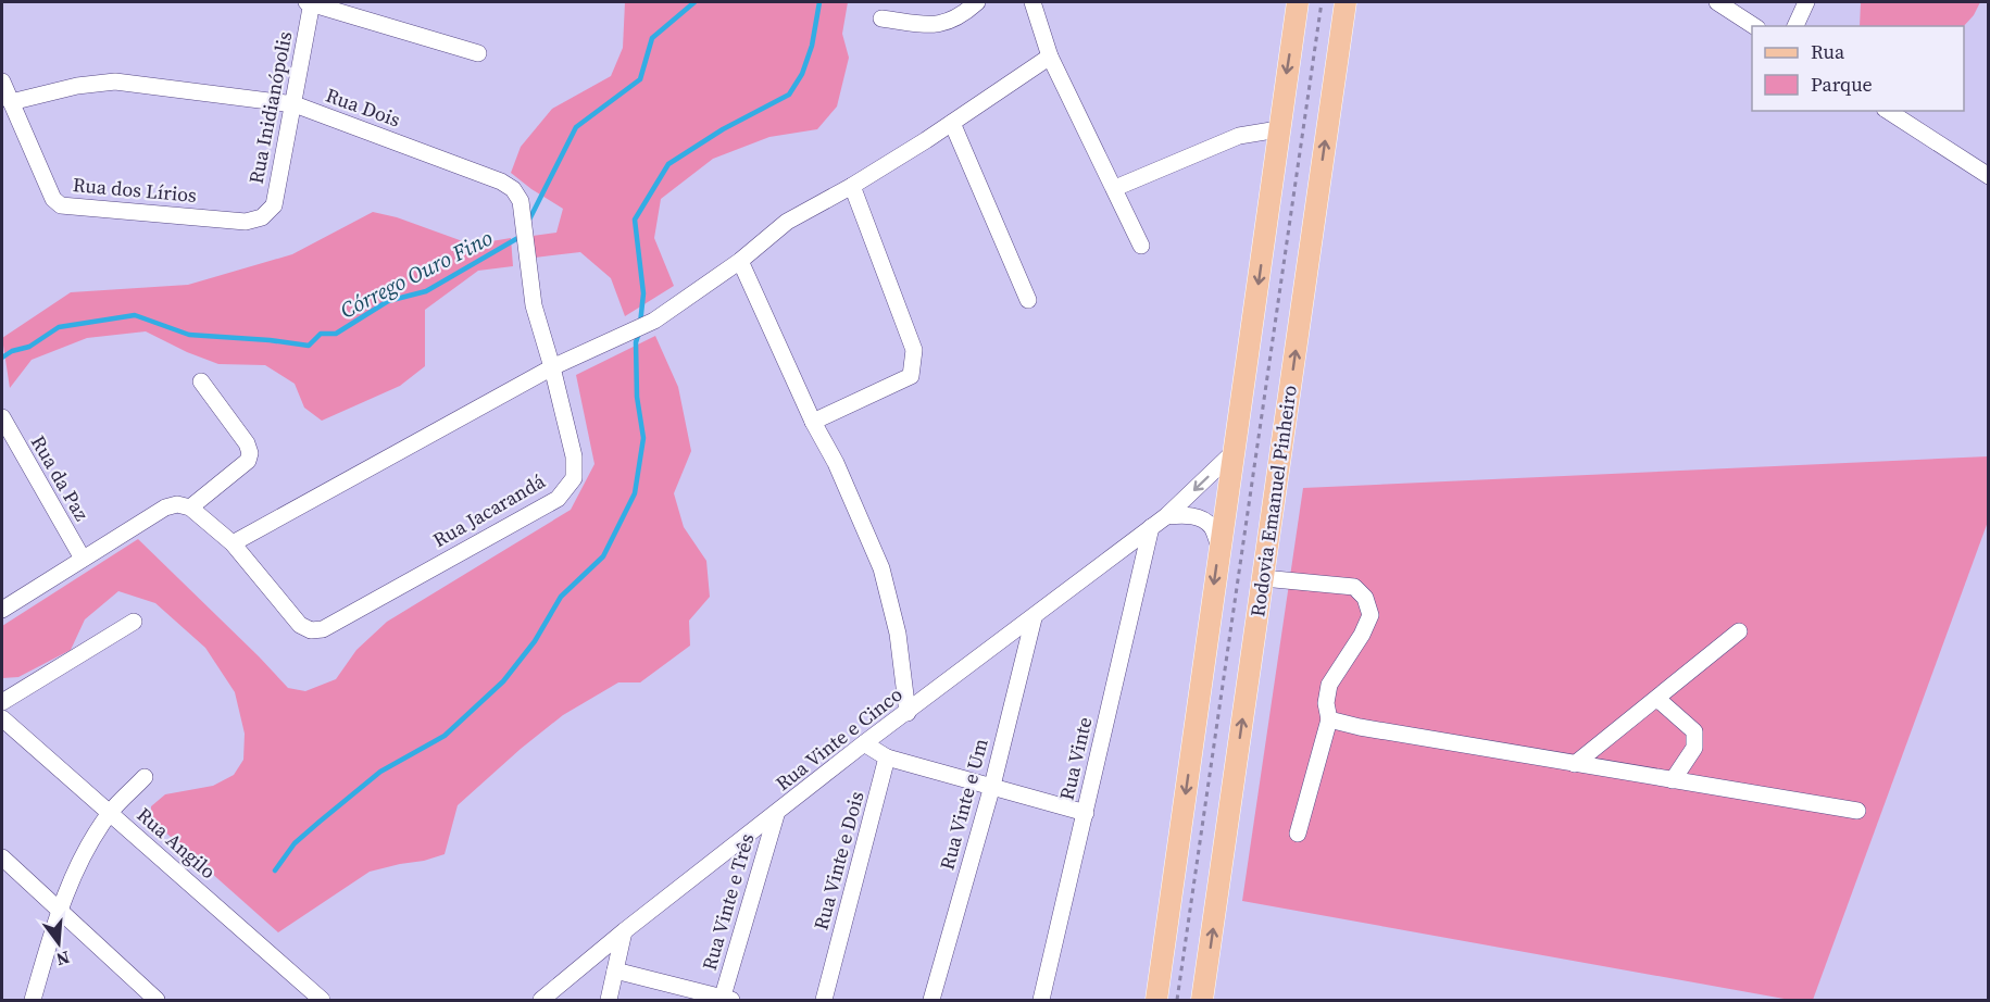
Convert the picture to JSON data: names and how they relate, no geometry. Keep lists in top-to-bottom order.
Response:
{
  "streets": {
    "main road": ["Rodovia Emanuel Pinheiro"],
    "street": [
      "Rua Inidianópolis",
      "Rua Dois",
      "Rua dos Lírios",
      "Rua da Paz",
      "Rua Jacarandá",
      "Rua Vinte e Cinco",
      "Rua Vinte",
      "Rua Vinte e Um",
      "Rua Angilo",
      "Rua Vinte e Dois",
      "Rua Vinte e Três"
    ]
  },
  "crossings": [
    ["Rua Inidianópolis", "Rua Dois"],
    ["Rua Inidianópolis", "Rua dos Lírios"],
    ["Rua Dois", "Rua dos Lírios"],
    ["Rua Dois", "Rua Jacarandá"],
    ["Rua Vinte e Cinco", "Rua Vinte"],
    ["Rua Vinte e Cinco", "Rua Vinte e Um"],
    ["Rua Vinte e Cinco", "Rua Vinte e Três"]
  ],
  "water": ["Córrego Ouro Fino"],
  "legend": ["Rua", "Parque"],
  "north": "bottom"
}
